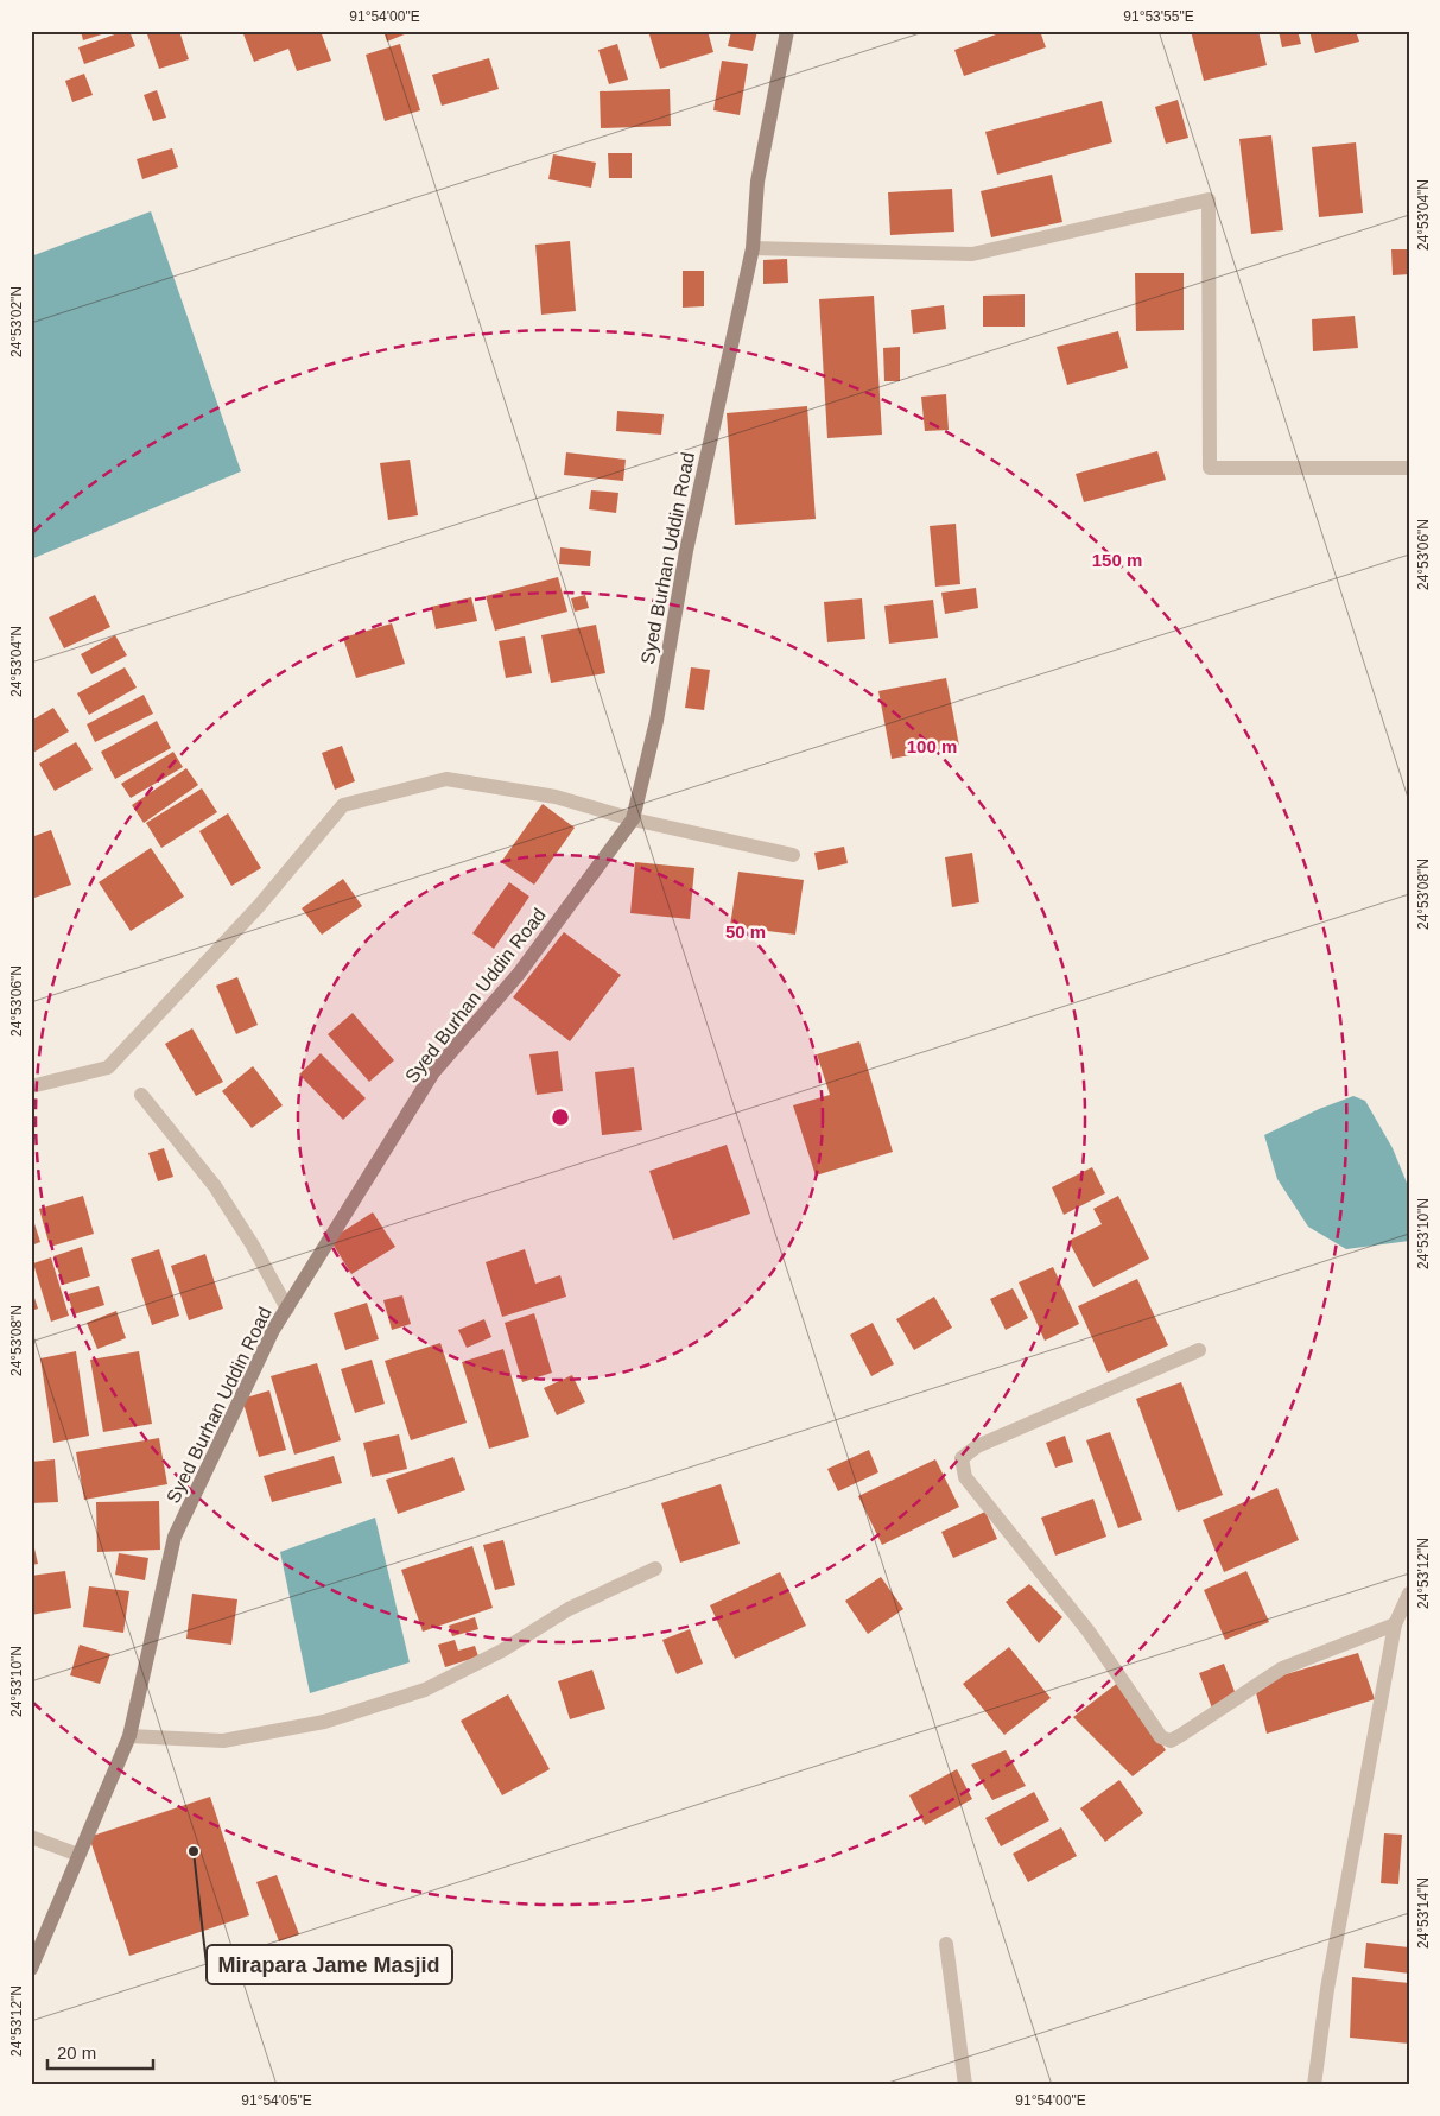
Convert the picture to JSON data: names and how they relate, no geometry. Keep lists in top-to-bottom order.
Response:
{
  "streets": {
    "street": ["Syed Burhan Uddin Road"]
  },
  "places": ["Mirapara Jame Masjid"],
  "scale_bar": "20 m",
  "coordinates": [
    "91°54'00\"E",
    "91°53'55\"E",
    "24°53'04\"N",
    "24°53'02\"N",
    "24°53'06\"N",
    "24°53'08\"N",
    "24°53'10\"N",
    "24°53'12\"N",
    "24°53'14\"N",
    "91°54'05\"E"
  ],
  "rings": ["150 m", "100 m", "50 m"]
}
